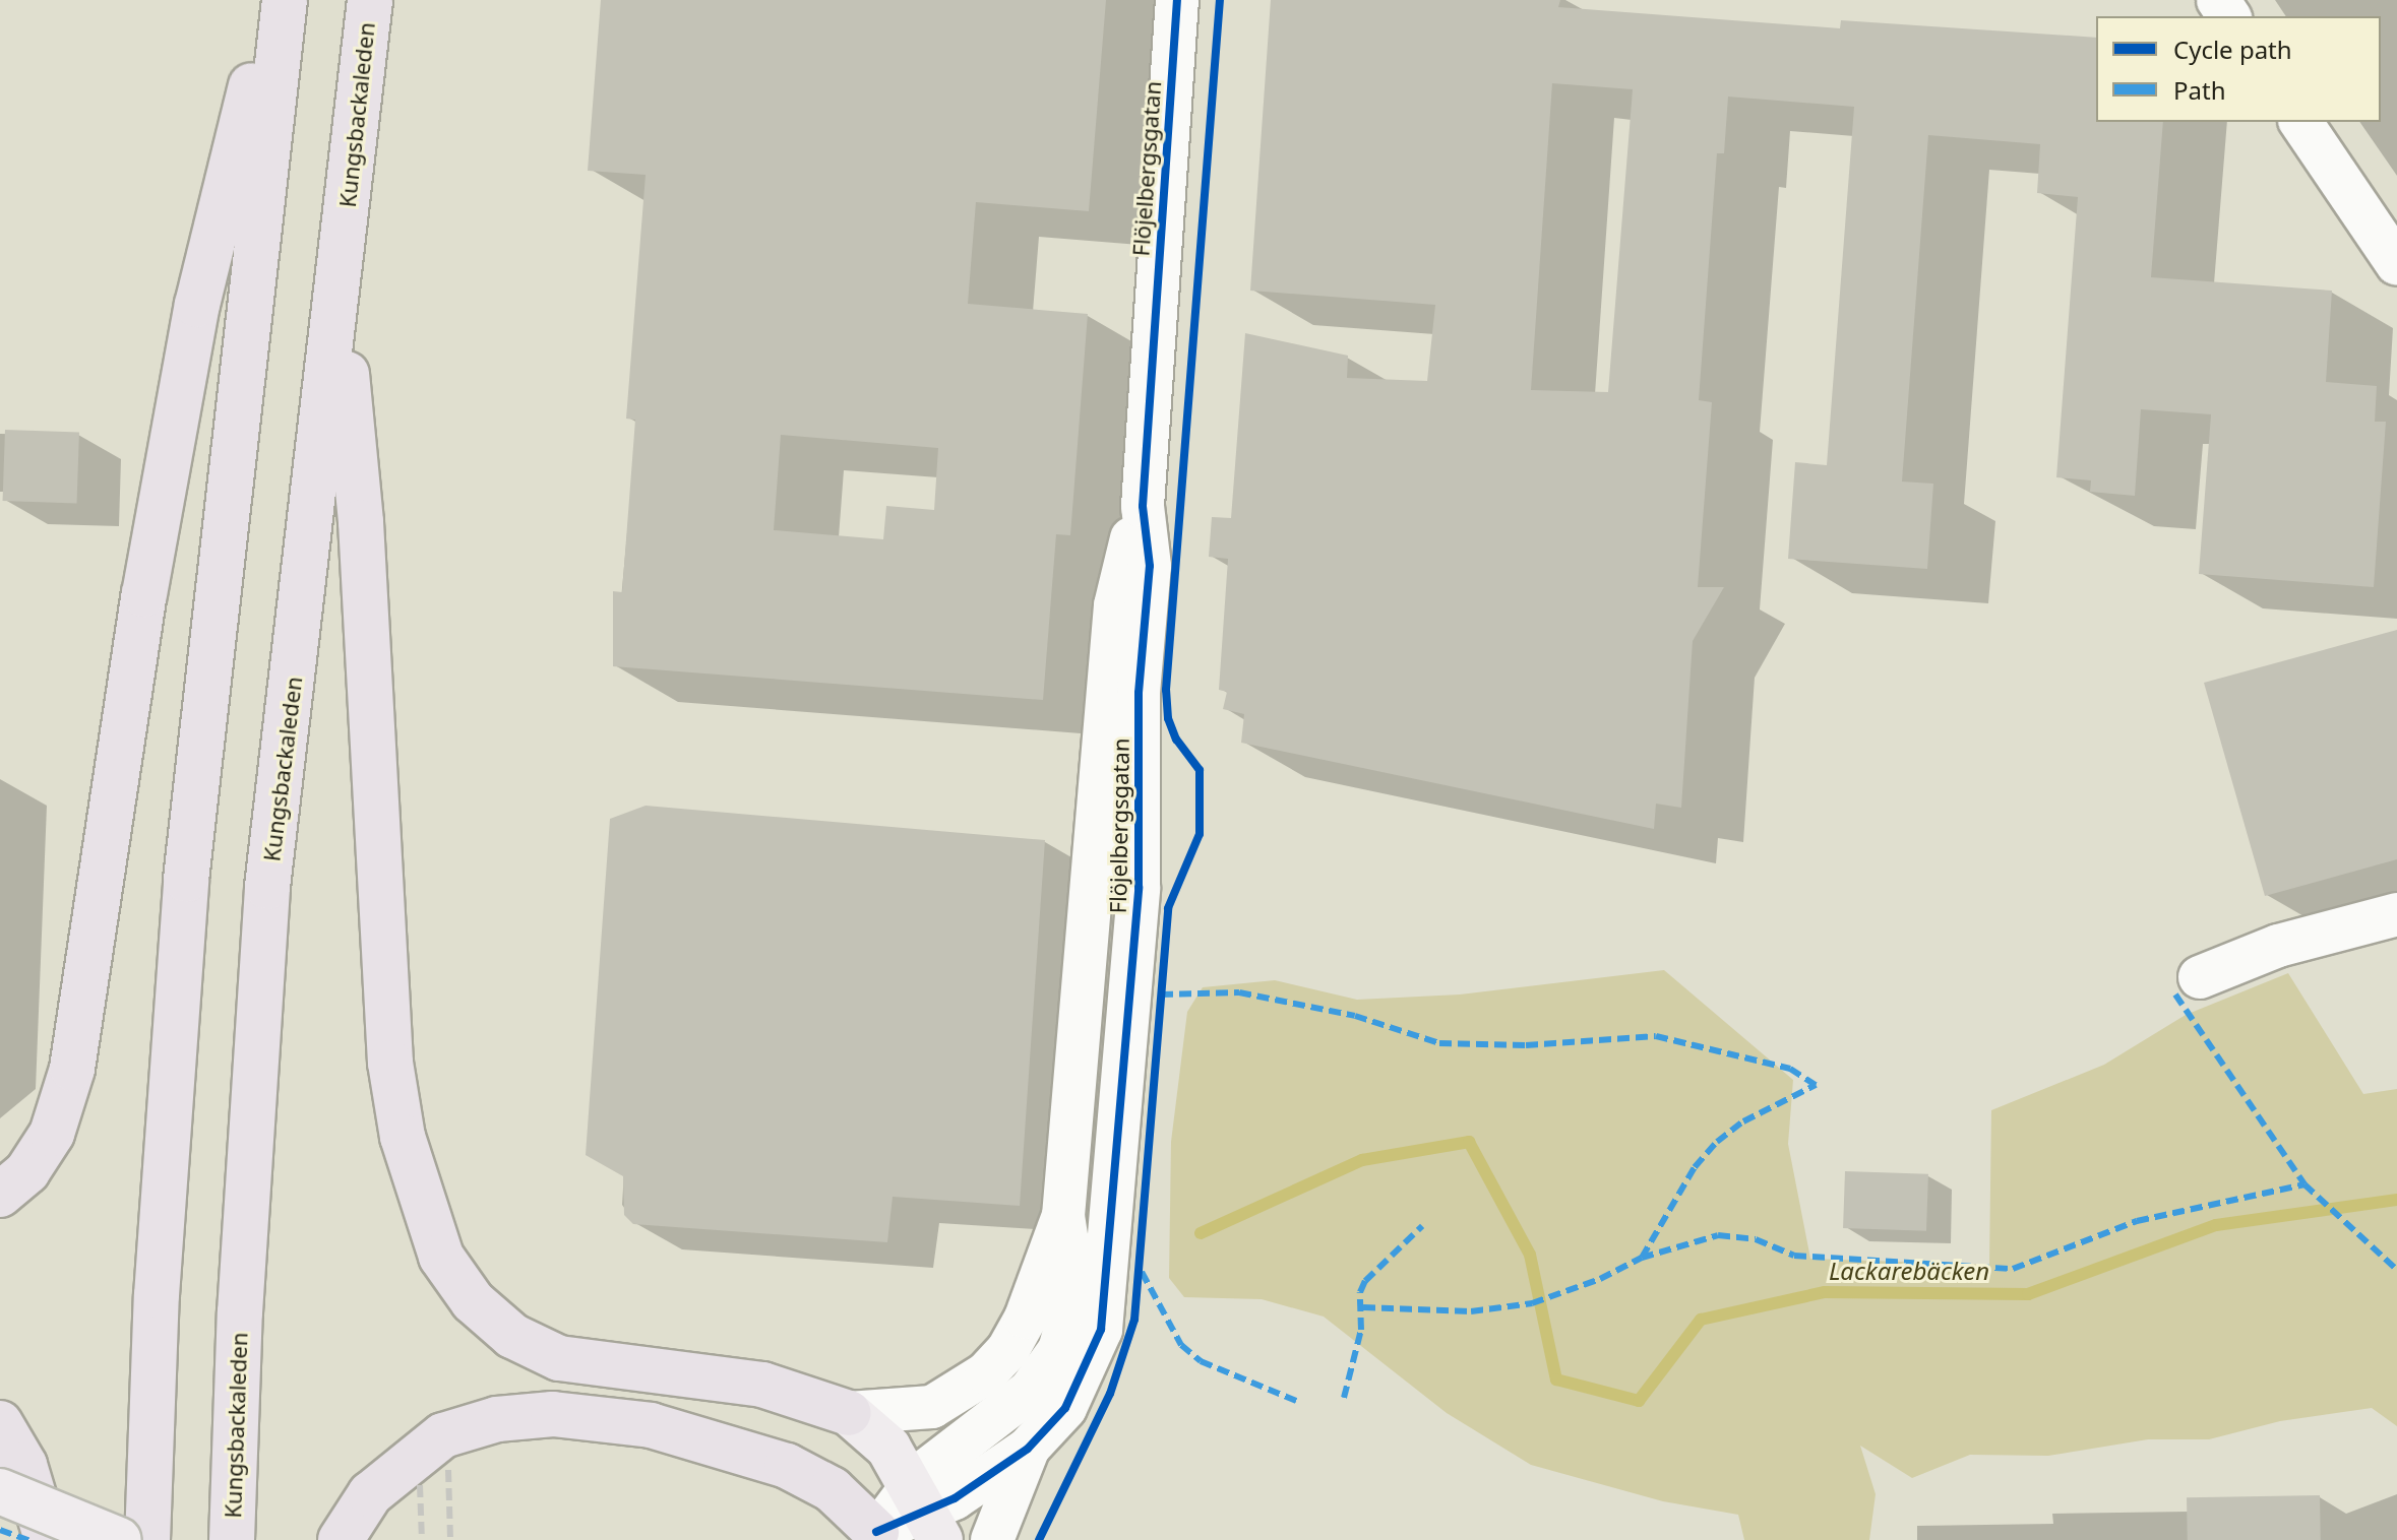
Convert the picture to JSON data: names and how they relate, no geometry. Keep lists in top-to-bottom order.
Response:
{
  "streets": {
    "highway": ["Kungsbackaleden"],
    "street": ["Flöjelbergsgatan"]
  },
  "water": ["Lackarebäcken"],
  "legend": ["Cycle path", "Path"]
}
